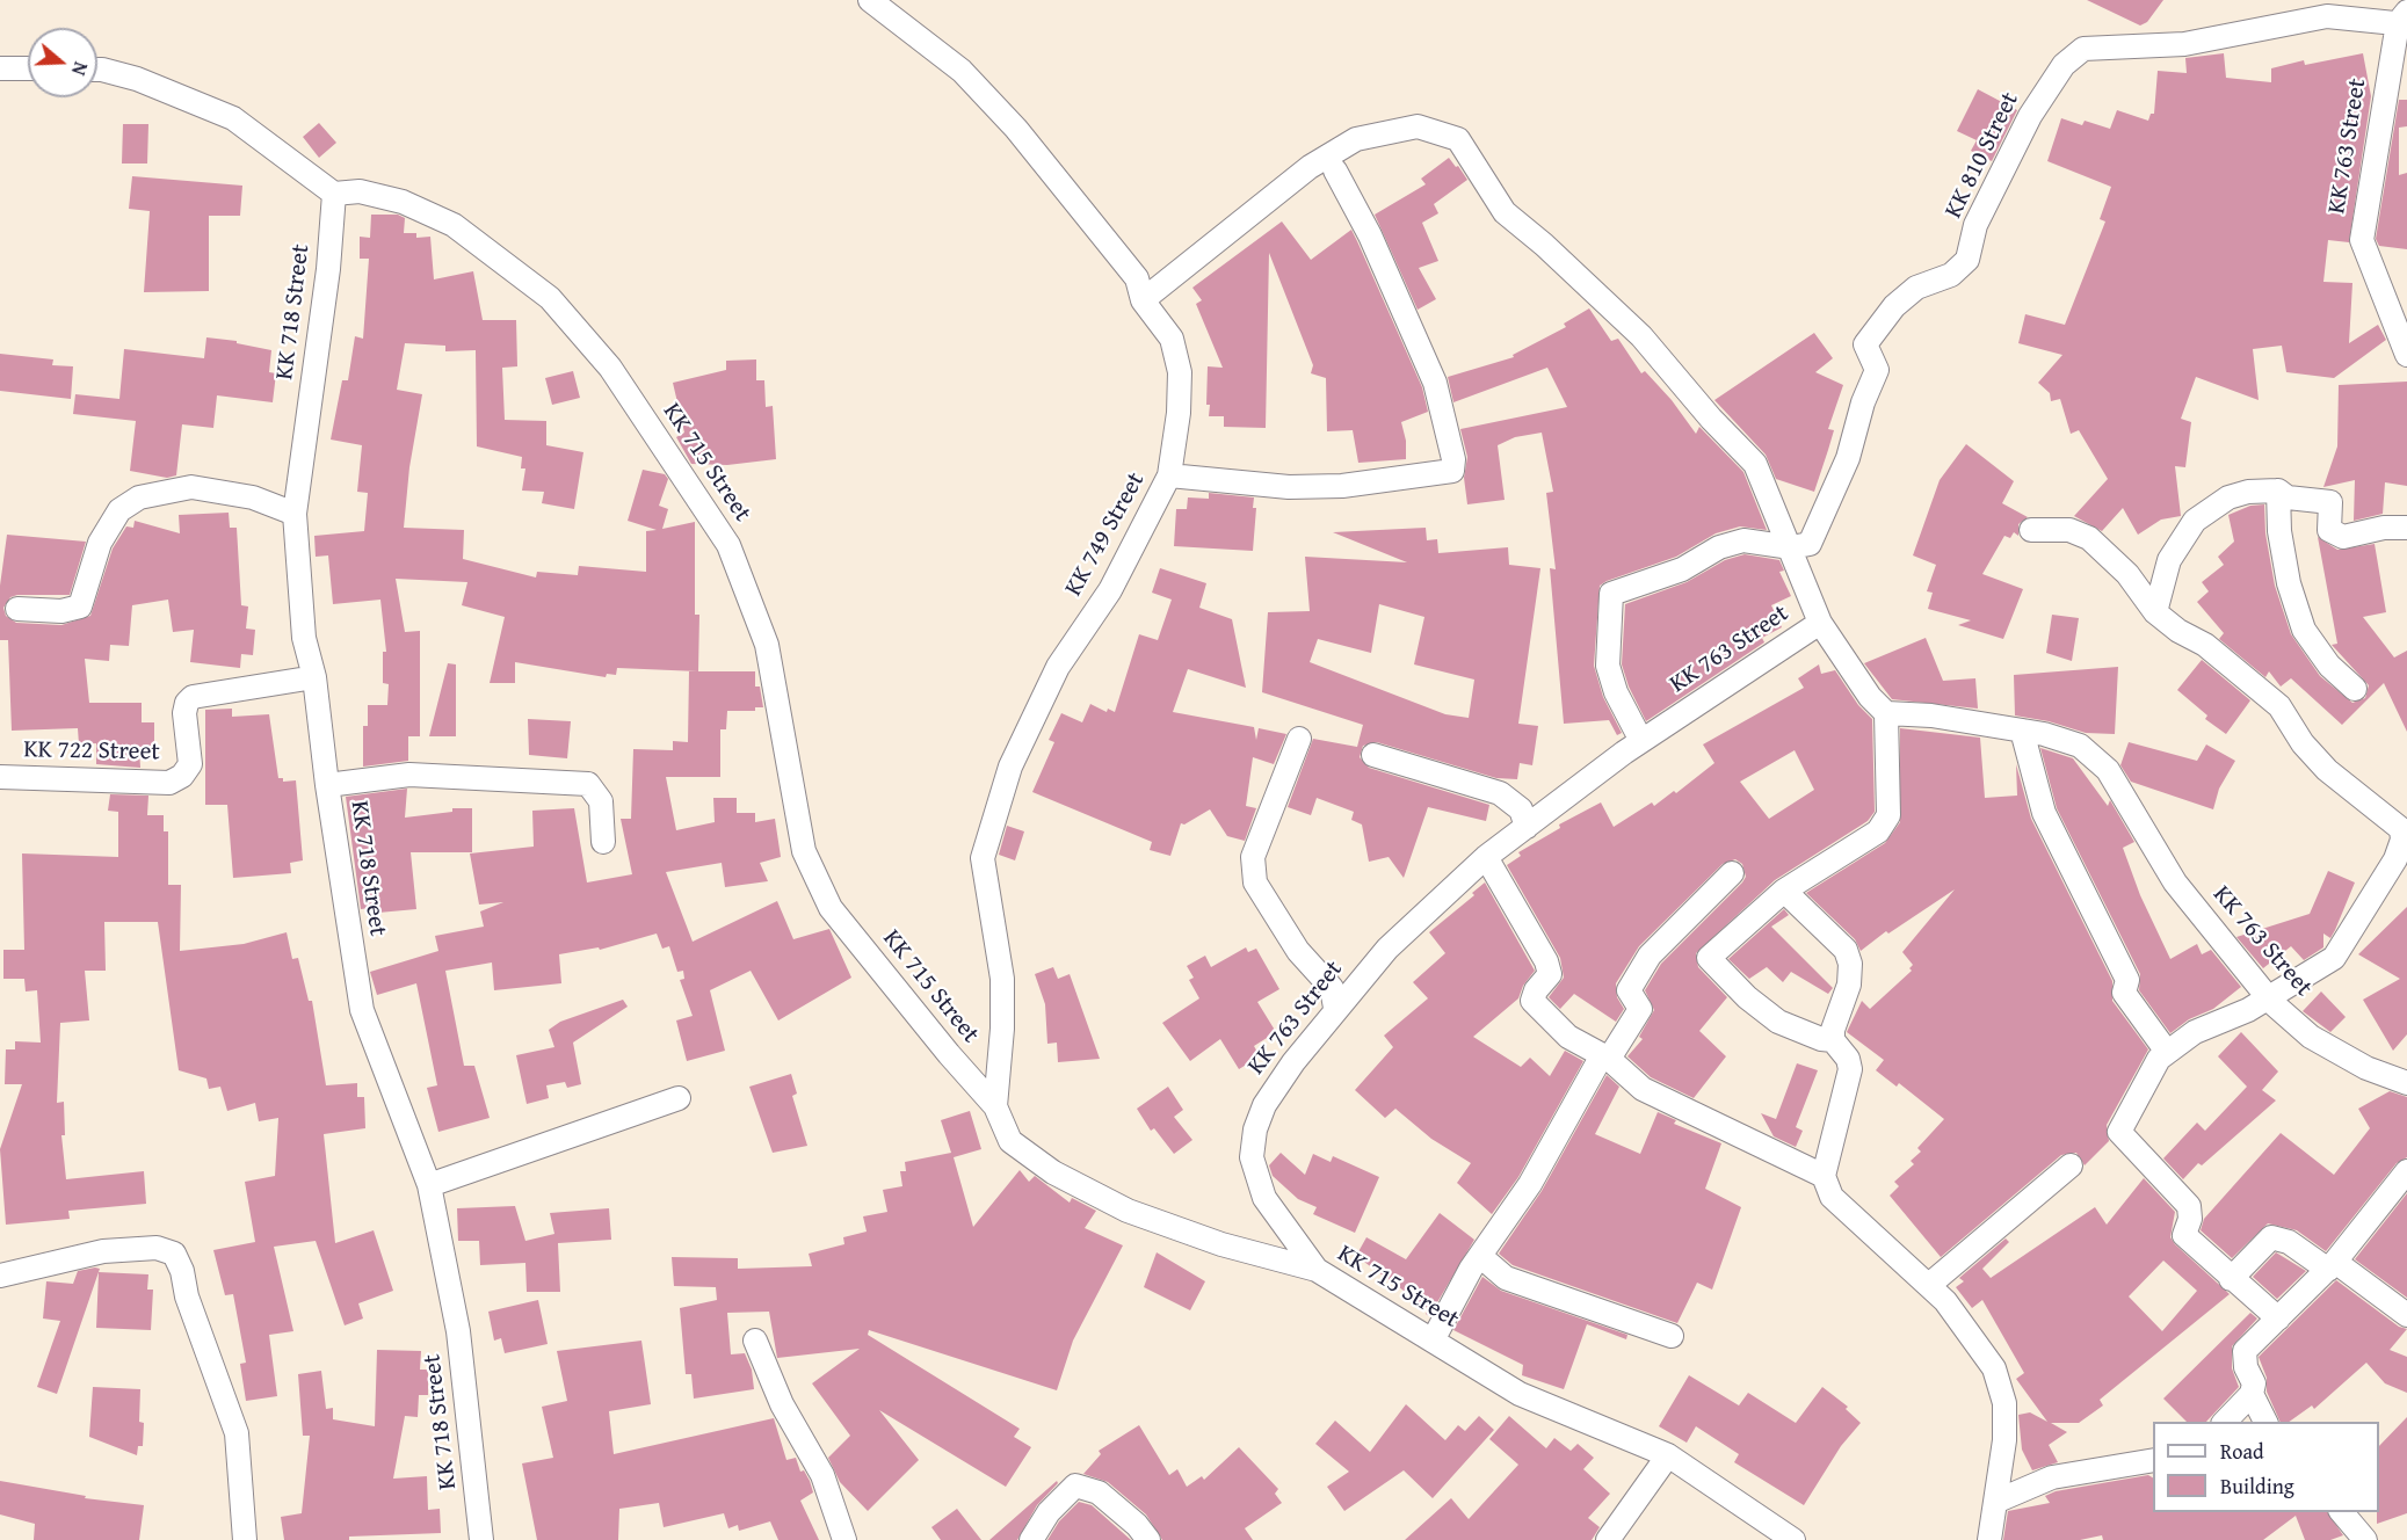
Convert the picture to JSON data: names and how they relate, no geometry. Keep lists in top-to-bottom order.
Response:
{
  "streets": {
    "street": [
      "KK 763 Street",
      "KK 810 Street",
      "KK 718 Street",
      "KK 715 Street",
      "KK 749 Street",
      "KK 722 Street"
    ]
  },
  "crossings": [
    ["KK 763 Street", "KK 810 Street"],
    ["KK 763 Street", "KK 715 Street"],
    ["KK 718 Street", "KK 715 Street"],
    ["KK 718 Street", "KK 722 Street"],
    ["KK 715 Street", "KK 749 Street"]
  ],
  "legend": ["Road", "Building"],
  "north": "right"
}
